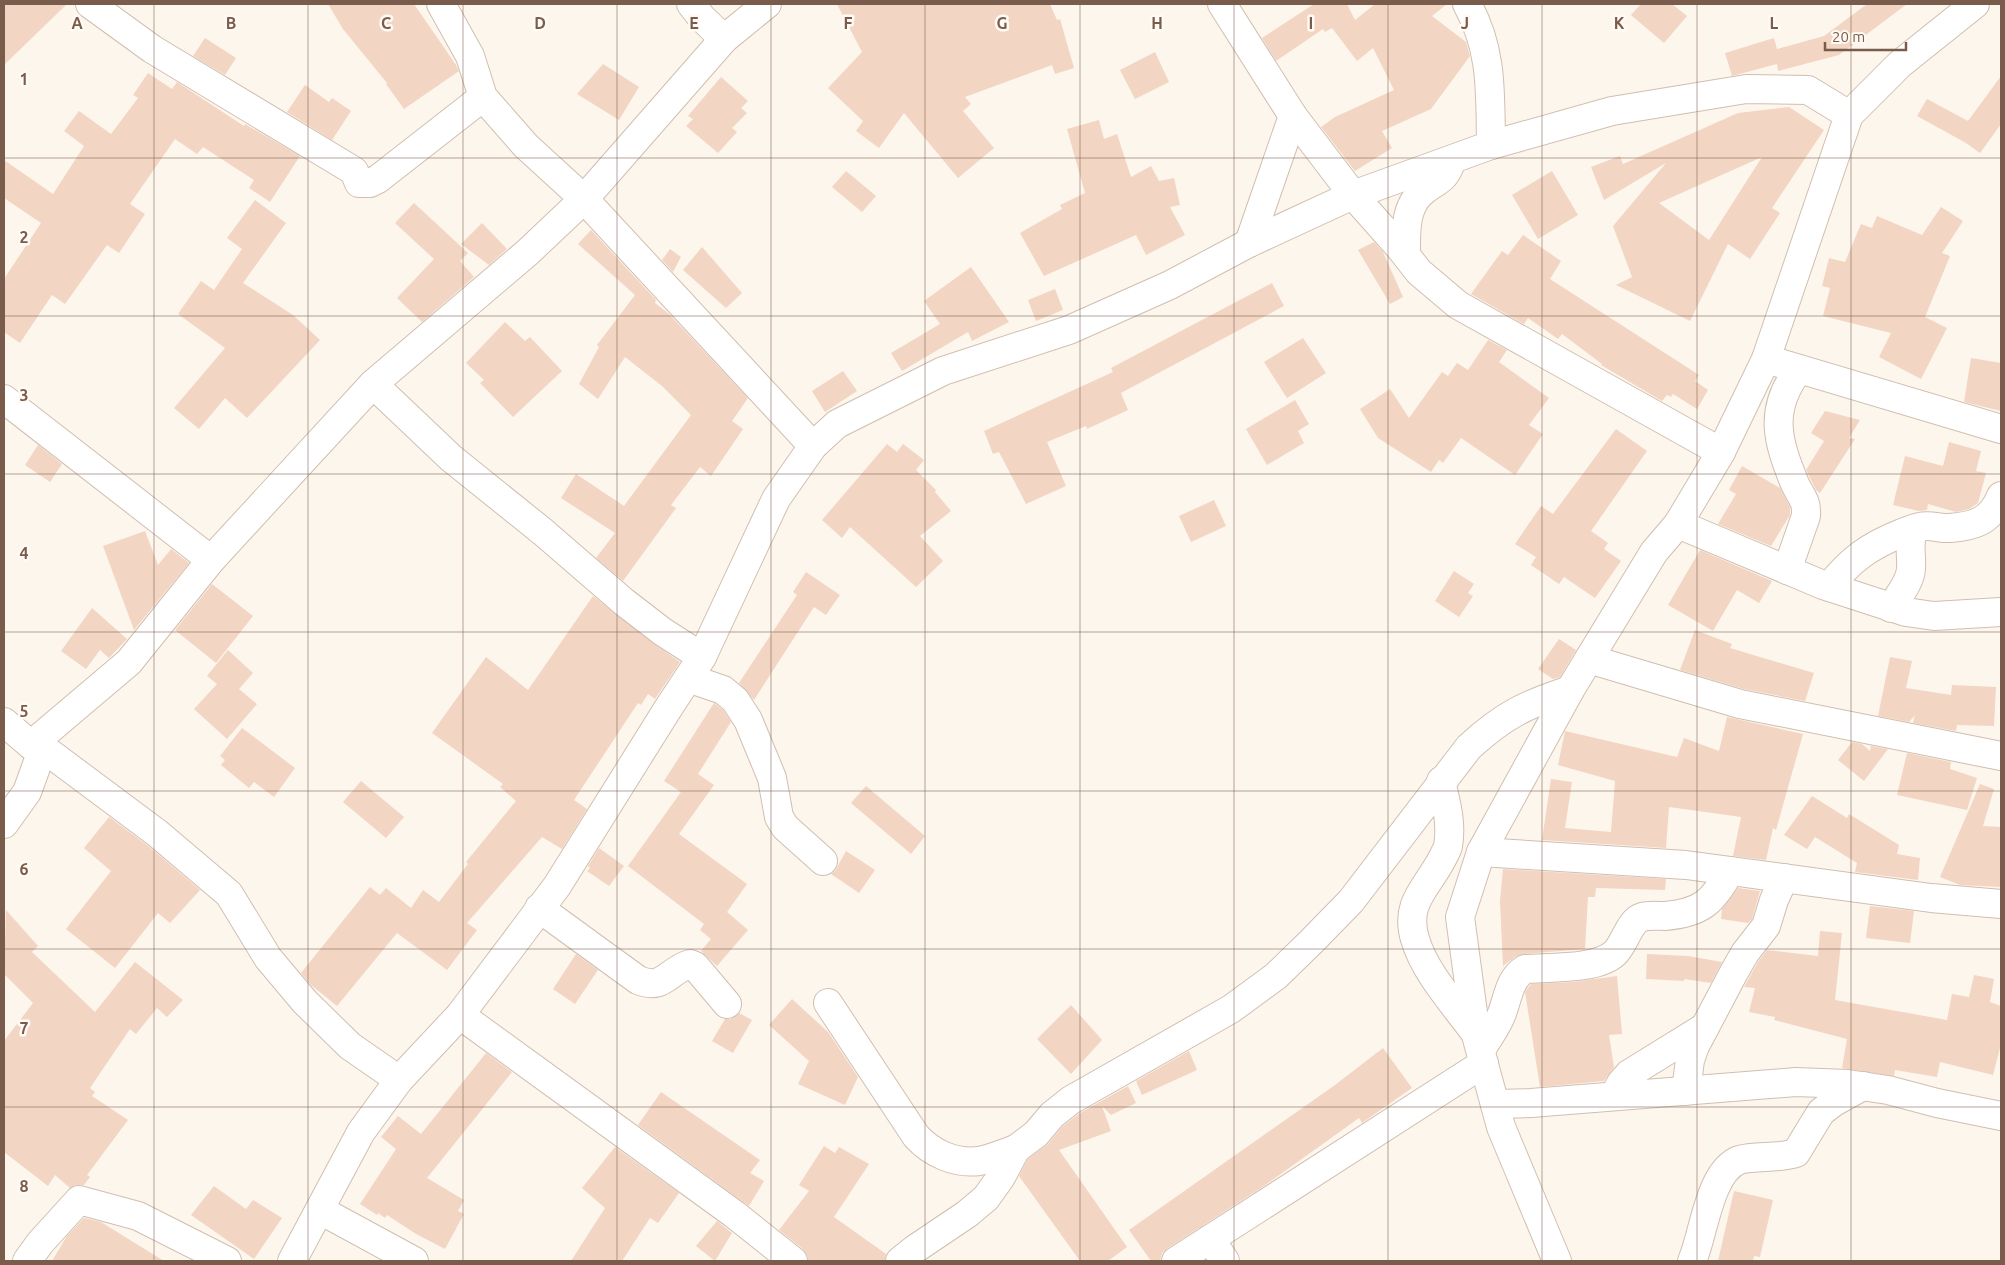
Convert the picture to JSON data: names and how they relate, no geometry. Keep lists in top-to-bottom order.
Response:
{
  "scale_bar": "20 m",
  "grid": {
    "columns": [
      "A",
      "B",
      "C",
      "D",
      "E",
      "F",
      "G",
      "H",
      "I",
      "J",
      "K",
      "L"
    ],
    "rows": [
      "1",
      "2",
      "3",
      "4",
      "5",
      "6",
      "7",
      "8"
    ]
  }
}
